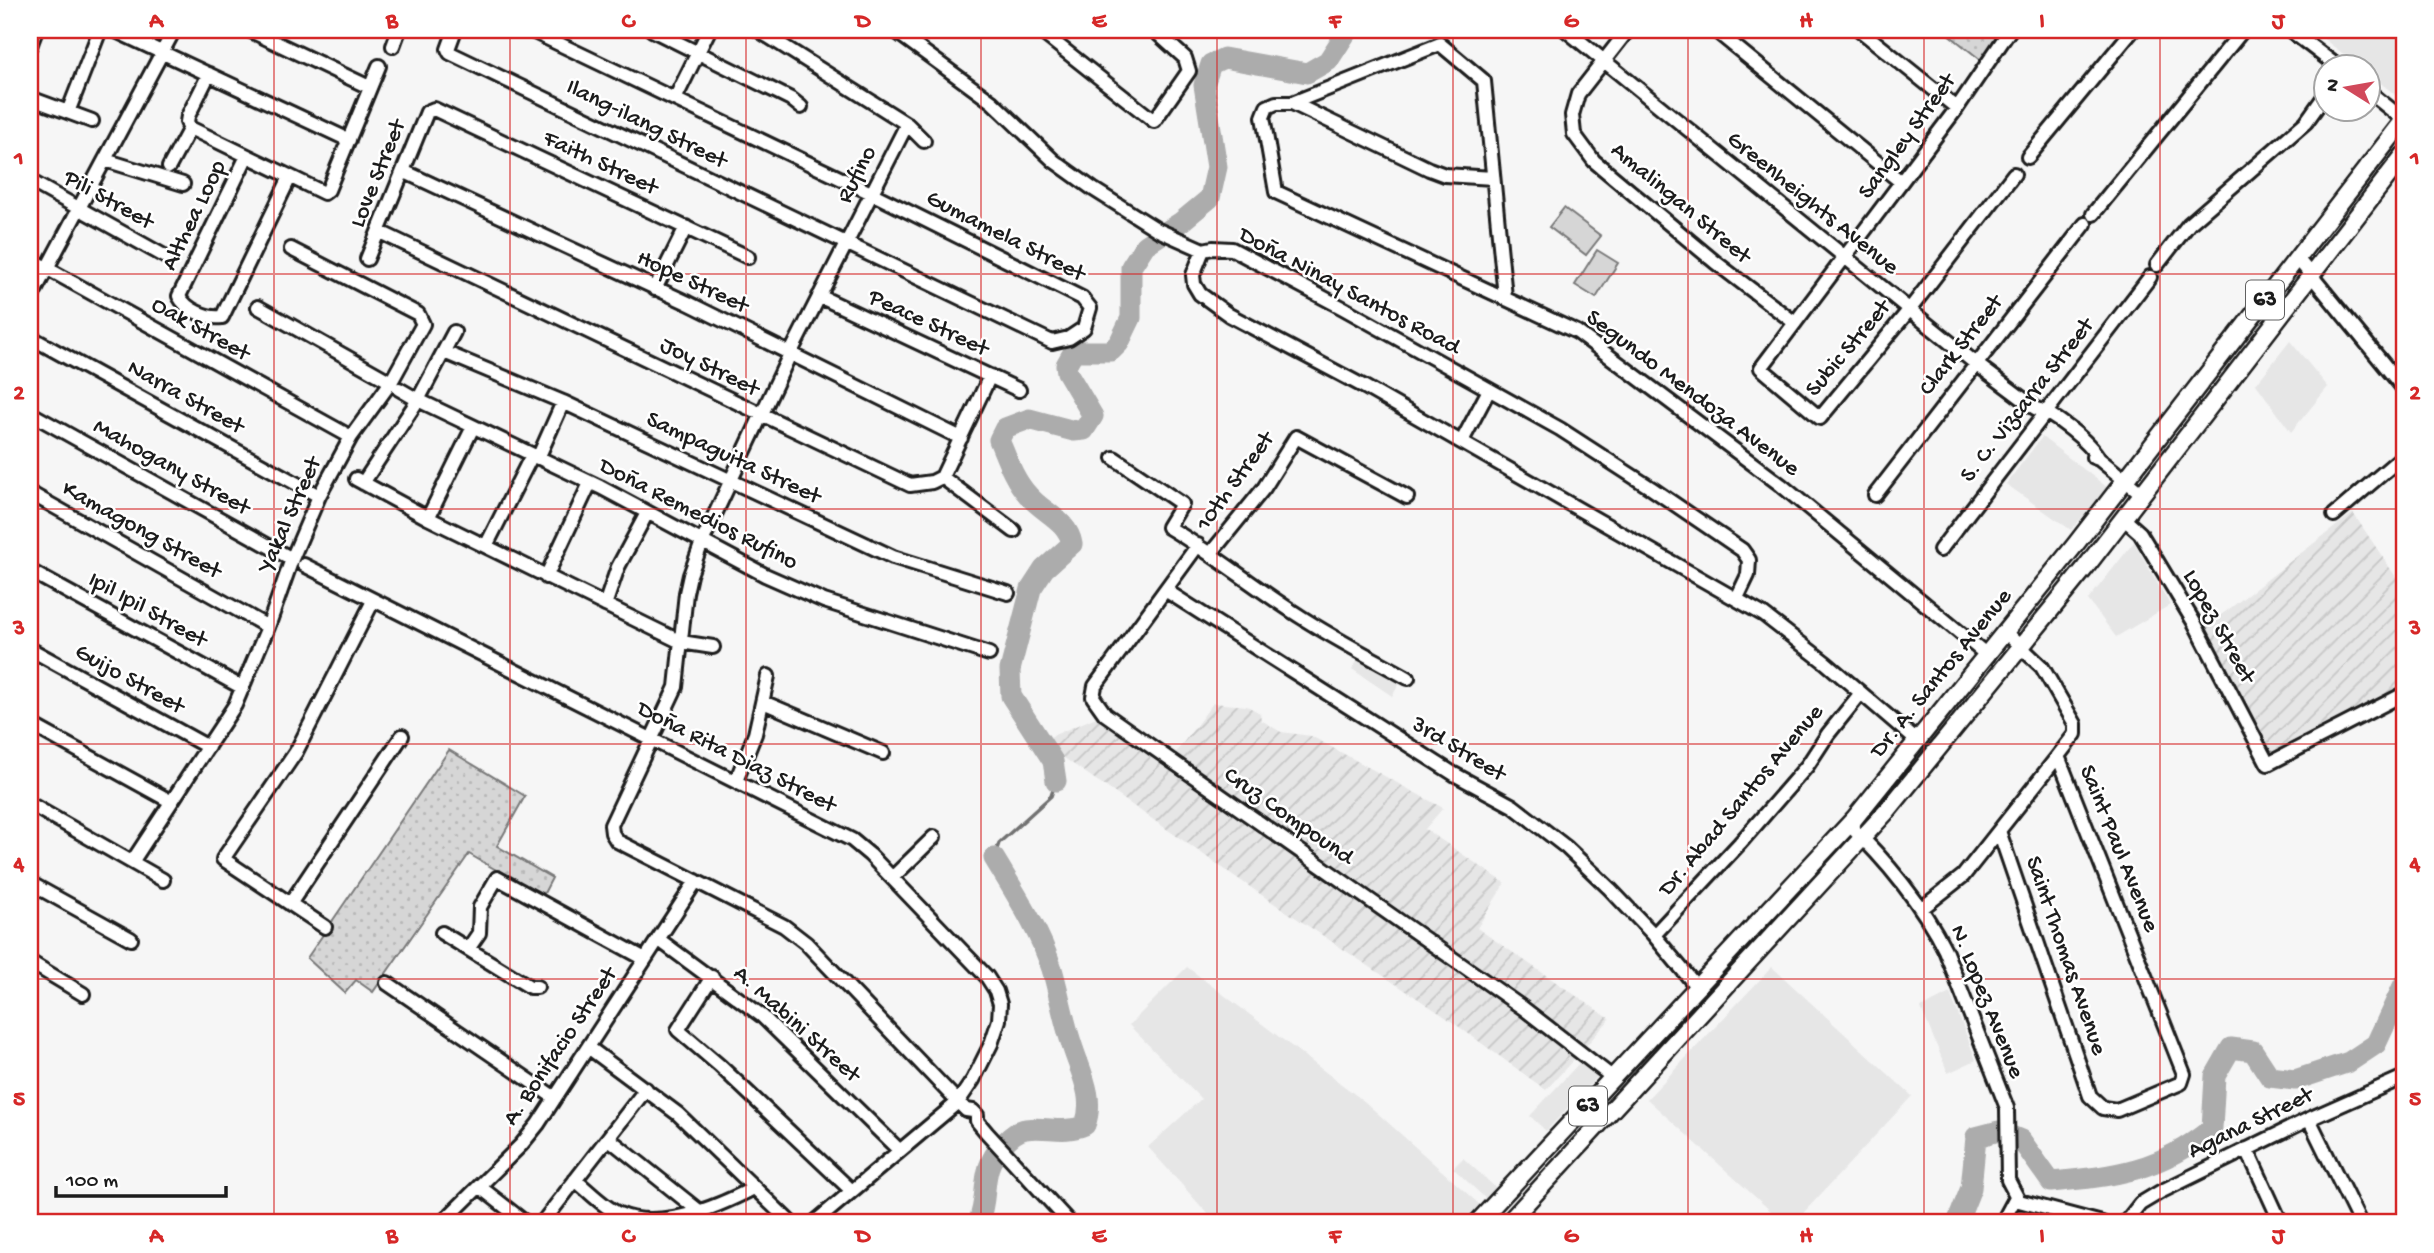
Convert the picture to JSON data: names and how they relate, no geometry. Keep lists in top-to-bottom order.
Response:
{
  "streets": {
    "main road": ["63", "Dr. A. Santos Avenue"],
    "street": [
      "Ilang-ilang Street",
      "Sangley Street",
      "Faith Street",
      "Love Street",
      "Rufino",
      "Pili Street",
      "Amalingan Street",
      "Greenheights Avenue",
      "Althea Loop",
      "Gumamela Street",
      "Hope Street",
      "Doña Ninay Santos Road",
      "Peace Street",
      "Oak Street",
      "Clark Street",
      "Subic Street",
      "Joy Street",
      "Segundo Mendoza Avenue",
      "Narra Street",
      "S. C. Vizcarra Street",
      "Sampaguita Street",
      "Mahogany Street",
      "10th Street",
      "Yakal Street",
      "Doña Remedios Rufino",
      "Kamagong Street",
      "Ipil Ipil Street",
      "Lopez Street",
      "Guijo Street",
      "3rd Street",
      "Doña Rita Diaz Street",
      "Dr. Abad Santos Avenue",
      "Cruz Compound",
      "Saint Paul Avenue",
      "Saint Thomas Avenue",
      "N. Lopez Avenue",
      "A. Mabini Street",
      "A. Bonifacio Street",
      "Agana Street"
    ]
  },
  "crossings": [
    ["Ilang-ilang Street", "Rufino"],
    ["Ilang-ilang Street", "Gumamela Street"],
    ["Sangley Street", "Amalingan Street"],
    ["Sangley Street", "Greenheights Avenue"],
    ["Sangley Street", "Subic Street"],
    ["Faith Street", "Love Street"],
    ["Love Street", "Hope Street"],
    ["Love Street", "Joy Street"],
    ["Rufino", "Gumamela Street"],
    ["Rufino", "Hope Street"],
    ["Rufino", "Peace Street"],
    ["Rufino", "Joy Street"],
    ["Rufino", "Sampaguita Street"],
    ["Rufino", "Doña Remedios Rufino"],
    ["Rufino", "Doña Rita Diaz Street"],
    ["Rufino", "A. Bonifacio Street"],
    ["Amalingan Street", "Greenheights Avenue"],
    ["Greenheights Avenue", "Clark Street"],
    ["Greenheights Avenue", "Subic Street"],
    ["Greenheights Avenue", "S. C. Vizcarra Street"],
    ["Greenheights Avenue", "Dr. A. Santos Avenue"],
    ["Doña Ninay Santos Road", "Dr. A. Santos Avenue"],
    ["Doña Ninay Santos Road", "Dr. Abad Santos Avenue"],
    ["Oak Street", "Yakal Street"],
    ["Segundo Mendoza Avenue", "Dr. A. Santos Avenue"],
    ["Narra Street", "Yakal Street"],
    ["Mahogany Street", "Yakal Street"],
    ["Yakal Street", "Doña Remedios Rufino"],
    ["Yakal Street", "Kamagong Street"],
    ["Yakal Street", "Ipil Ipil Street"],
    ["Yakal Street", "Guijo Street"],
    ["Lopez Street", "Dr. A. Santos Avenue"],
    ["Dr. A. Santos Avenue", "3rd Street"],
    ["Dr. A. Santos Avenue", "Cruz Compound"],
    ["Dr. A. Santos Avenue", "Saint Paul Avenue"],
    ["Dr. A. Santos Avenue", "N. Lopez Avenue"],
    ["3rd Street", "Dr. Abad Santos Avenue"],
    ["3rd Street", "Cruz Compound"],
    ["Doña Rita Diaz Street", "A. Mabini Street"],
    ["Saint Paul Avenue", "Saint Thomas Avenue"],
    ["A. Mabini Street", "A. Bonifacio Street"]
  ],
  "scale_bar": "100 m",
  "north": "left",
  "grid": {
    "columns": [
      "A",
      "B",
      "C",
      "D",
      "E",
      "F",
      "G",
      "H",
      "I",
      "J"
    ],
    "rows": [
      "1",
      "2",
      "3",
      "4",
      "5"
    ]
  }
}
